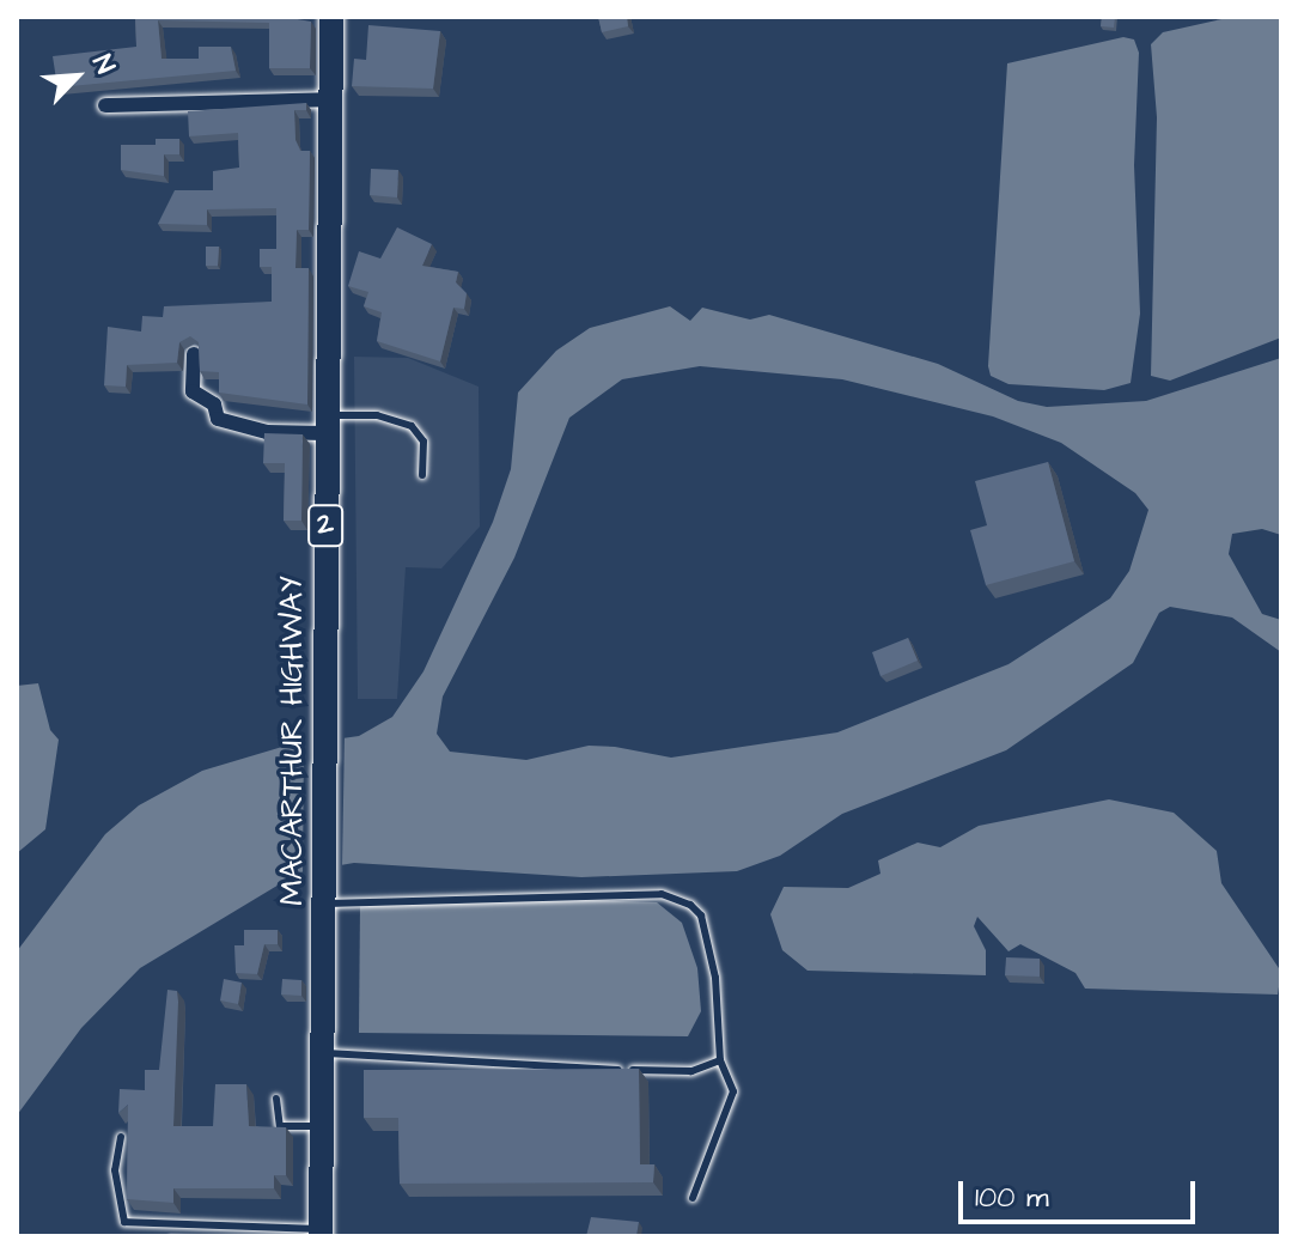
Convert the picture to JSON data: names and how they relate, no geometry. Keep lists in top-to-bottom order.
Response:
{
  "streets": {
    "highway": ["2", "MACARTHUR HIGHWAY"]
  },
  "scale_bar": "100 m",
  "north": "top right"
}
